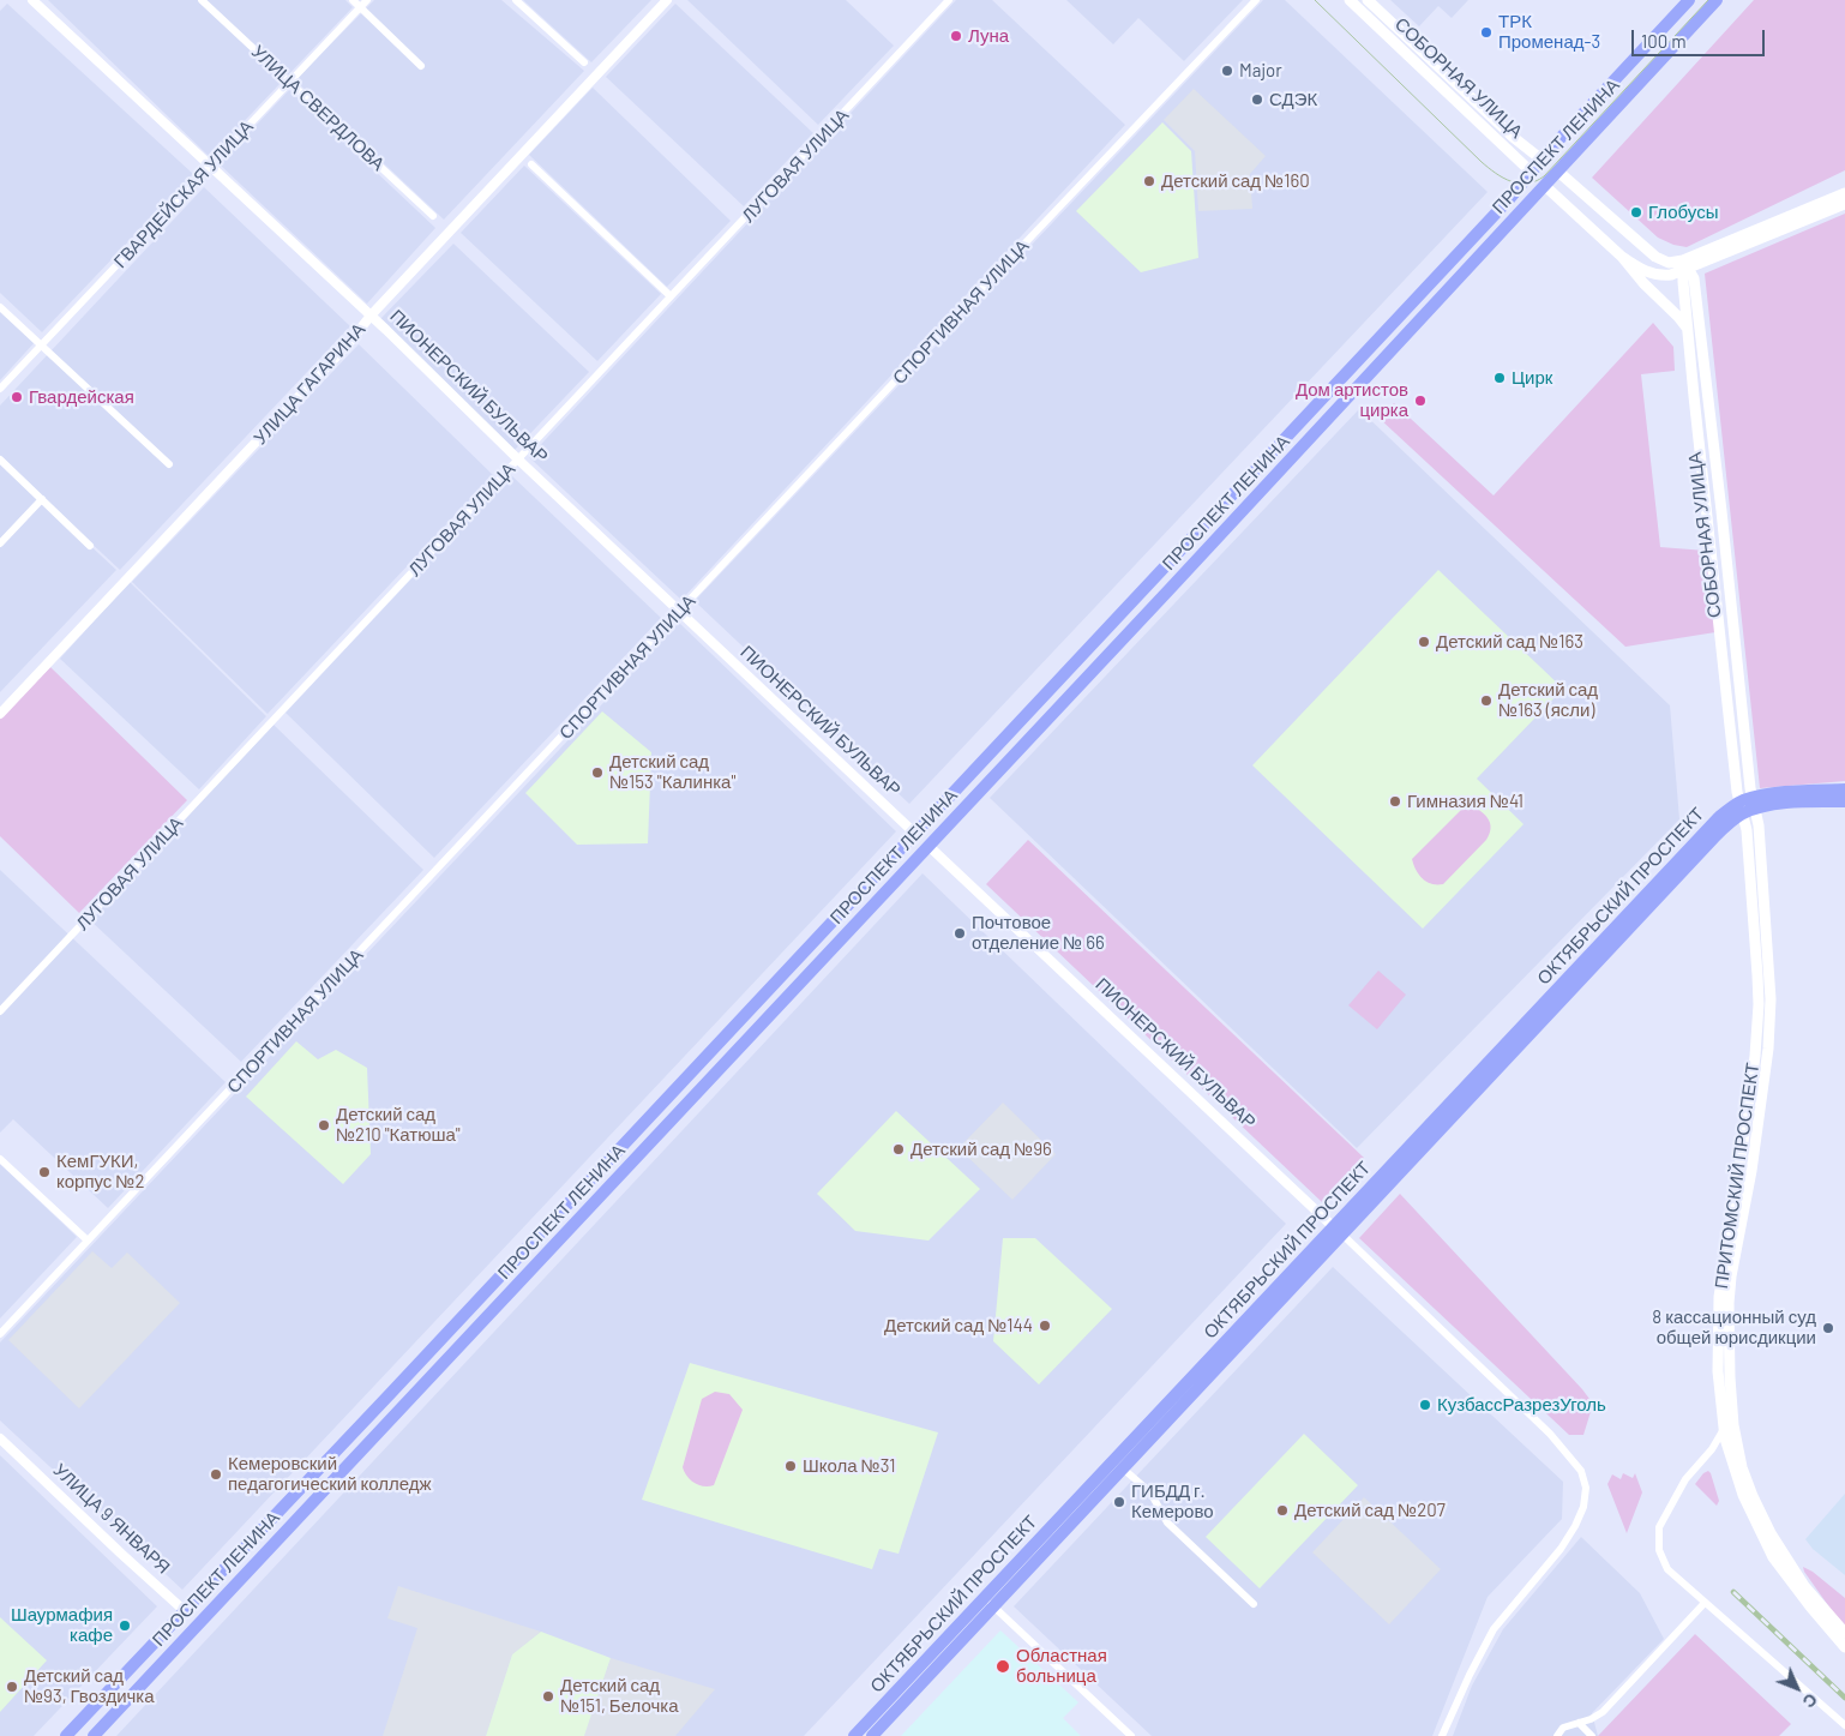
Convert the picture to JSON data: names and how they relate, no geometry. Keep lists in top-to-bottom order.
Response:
{
  "streets": {
    "main road": [
      "СОБОРНАЯ УЛИЦА",
      "ПРОСПЕКТ ЛЕНИНА",
      "ПИОНЕРСКИЙ БУЛЬВАР",
      "ОКТЯБРЬСКИЙ ПРОСПЕКТ",
      "ПРИТОМСКИЙ ПРОСПЕКТ",
      "УЛИЦА 9 ЯНВАРЯ"
    ],
    "street": [
      "УЛИЦА СВЕРДЛОВА",
      "ЛУГОВАЯ УЛИЦА",
      "ГВАРДЕЙСКАЯ УЛИЦА",
      "СПОРТИВНАЯ УЛИЦА",
      "УЛИЦА ГАГАРИНА"
    ]
  },
  "crossings": [
    ["СОБОРНАЯ УЛИЦА", "ПРОСПЕКТ ЛЕНИНА"],
    ["СОБОРНАЯ УЛИЦА", "ОКТЯБРЬСКИЙ ПРОСПЕКТ"],
    ["СОБОРНАЯ УЛИЦА", "ПРИТОМСКИЙ ПРОСПЕКТ"],
    ["УЛИЦА СВЕРДЛОВА", "ГВАРДЕЙСКАЯ УЛИЦА"],
    ["ПРОСПЕКТ ЛЕНИНА", "ПИОНЕРСКИЙ БУЛЬВАР"],
    ["ПРОСПЕКТ ЛЕНИНА", "УЛИЦА 9 ЯНВАРЯ"],
    ["ЛУГОВАЯ УЛИЦА", "ПИОНЕРСКИЙ БУЛЬВАР"],
    ["ГВАРДЕЙСКАЯ УЛИЦА", "ПИОНЕРСКИЙ БУЛЬВАР"],
    ["СПОРТИВНАЯ УЛИЦА", "ПИОНЕРСКИЙ БУЛЬВАР"],
    ["УЛИЦА ГАГАРИНА", "ПИОНЕРСКИЙ БУЛЬВАР"],
    ["ПИОНЕРСКИЙ БУЛЬВАР", "ОКТЯБРЬСКИЙ ПРОСПЕКТ"],
    ["ОКТЯБРЬСКИЙ ПРОСПЕКТ", "ПРИТОМСКИЙ ПРОСПЕКТ"]
  ],
  "places": [
    "ТРК Променад-3",
    "Луна",
    "Major",
    "СДЭК",
    "Детский сад №160",
    "Глобусы",
    "Цирк",
    "Гвардейская",
    "Дом артистов цирка",
    "Детский сад №163",
    "Детский сад №163 (ясли)",
    "Детский сад №153 \"Калинка\"",
    "Гимназия №41",
    "Почтовое отделение № 66",
    "Детский сад №210 \"Катюша\"",
    "Детский сад №96",
    "КемГУКИ, корпус №2",
    "Детский сад №144",
    "8 кассационный суд общей юрисдикции",
    "КузбассРазрезУголь",
    "Школа №31",
    "Кемеровский педагогический колледж",
    "ГИБДД г. Кемерово",
    "Детский сад №207",
    "Шаурмафия кафе",
    "Областная больница",
    "Детский сад №93, Гвоздичка",
    "Детский сад №151, Белочка"
  ],
  "scale_bar": "100 m",
  "north": "bottom right"
}
